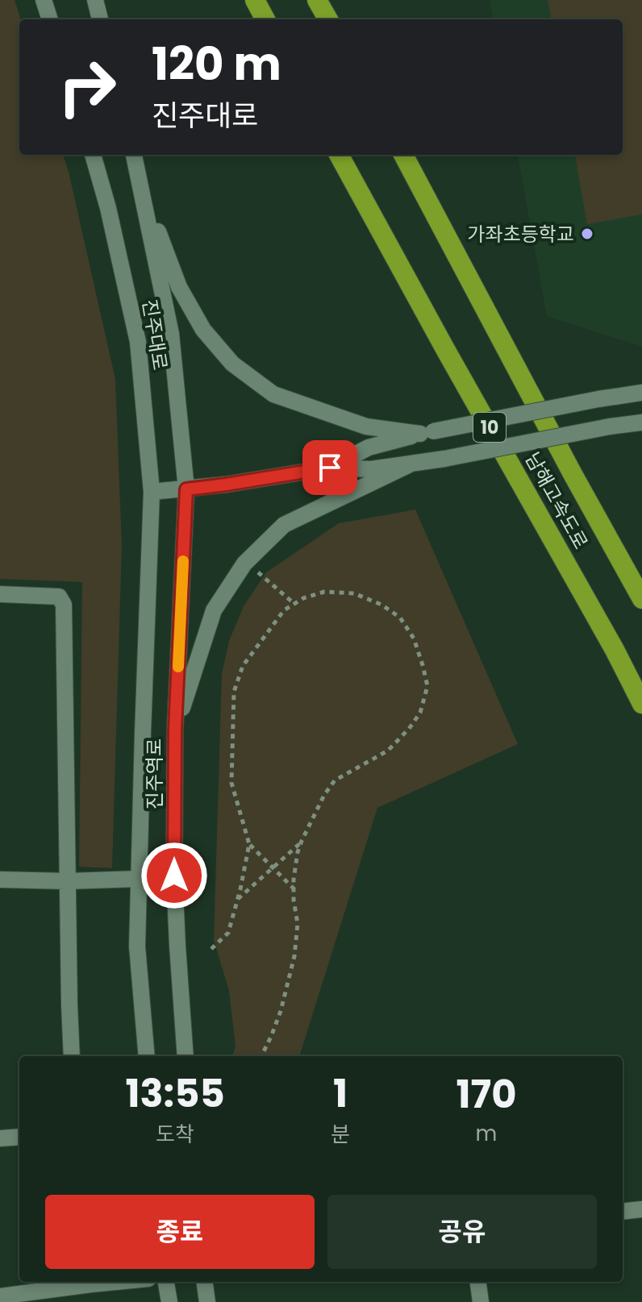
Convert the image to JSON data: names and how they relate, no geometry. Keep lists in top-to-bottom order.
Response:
{
  "streets": {
    "highway": ["10", "남해고속도로"],
    "street": ["진주대로", "진주역로"]
  },
  "crossings": [
    ["진주대로", "진주역로"]
  ],
  "places": ["가좌초등학교"],
  "page": {
    "turn": ["120 m", "진주대로"],
    "eta": [
      "13:55",
      "도착",
      "1",
      "분",
      "170",
      "m"
    ],
    "buttons": ["종료", "공유"]
  }
}
